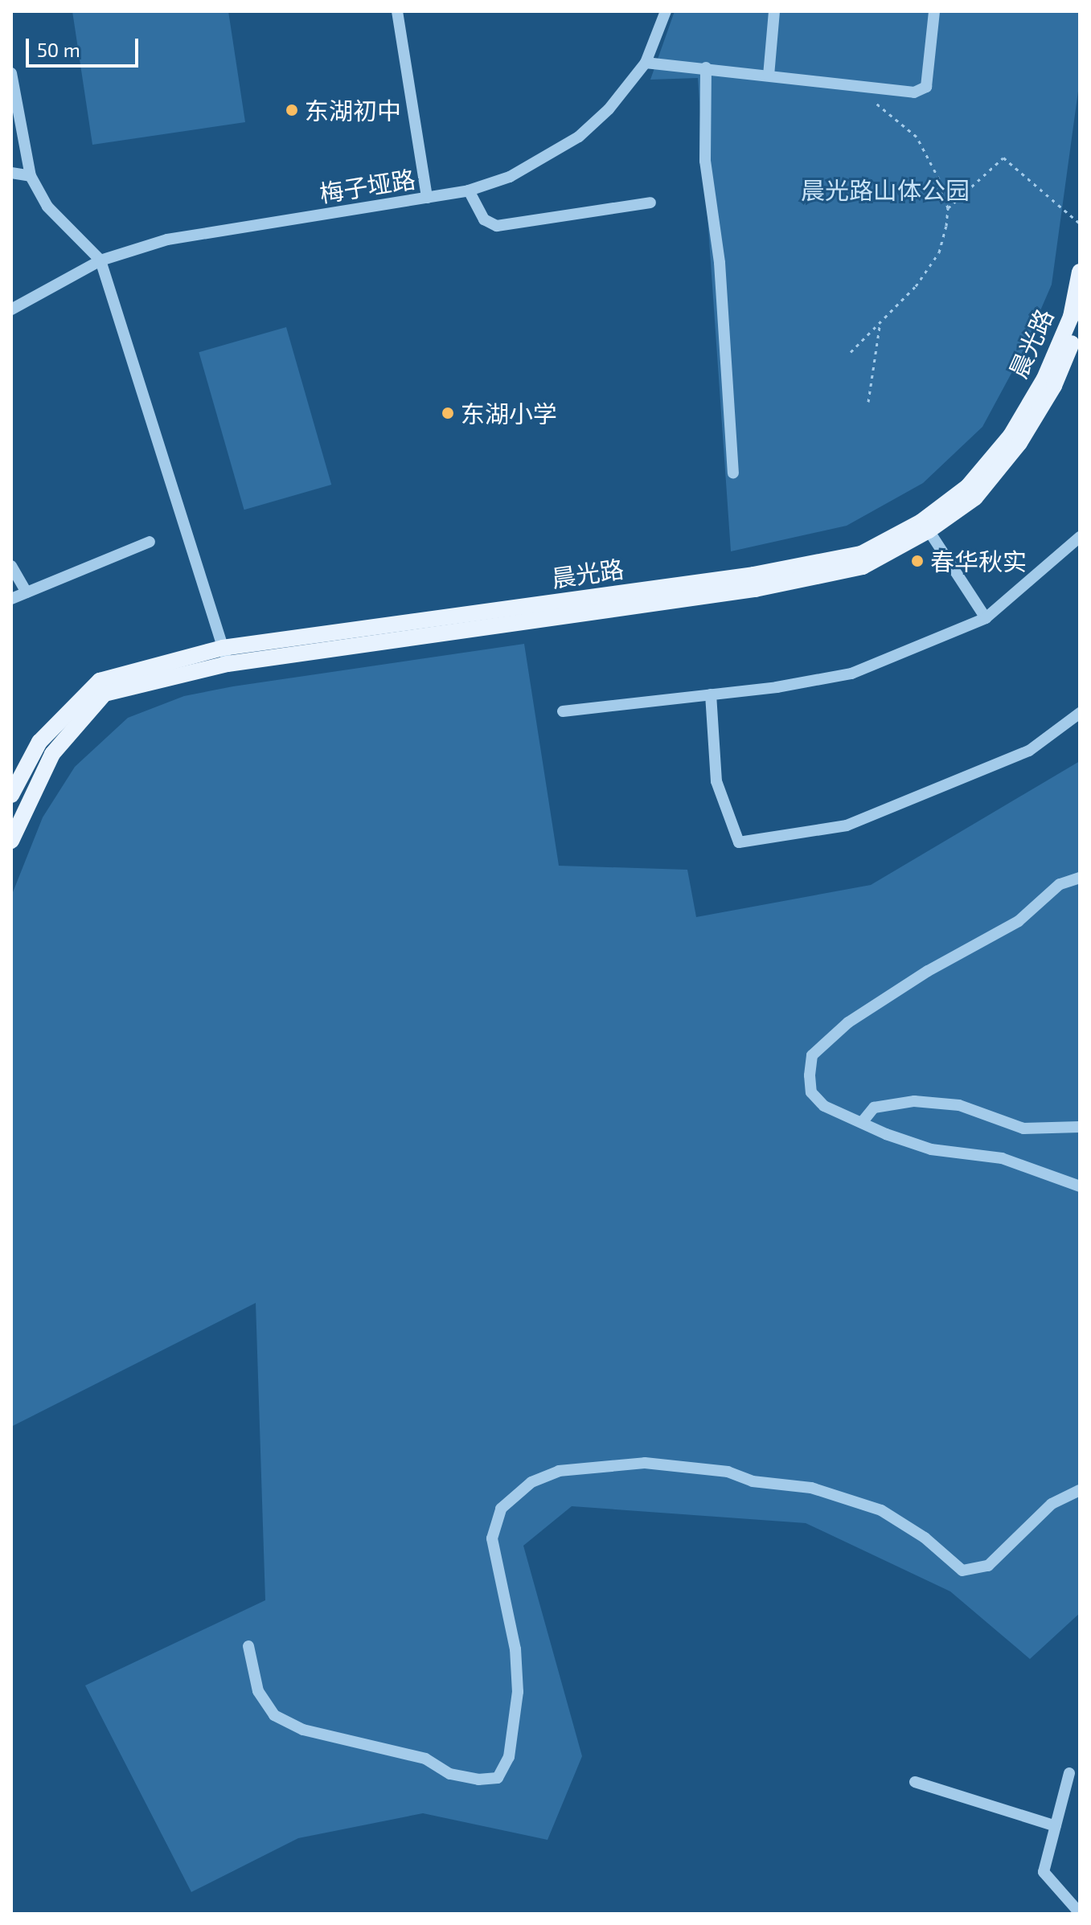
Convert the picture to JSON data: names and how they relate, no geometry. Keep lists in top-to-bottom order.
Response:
{
  "streets": {
    "main road": ["晨光路"],
    "street": ["梅子垭路"]
  },
  "parks": ["晨光路山体公园"],
  "places": ["东湖初中", "东湖小学", "春华秋实"],
  "scale_bar": "50 m"
}
